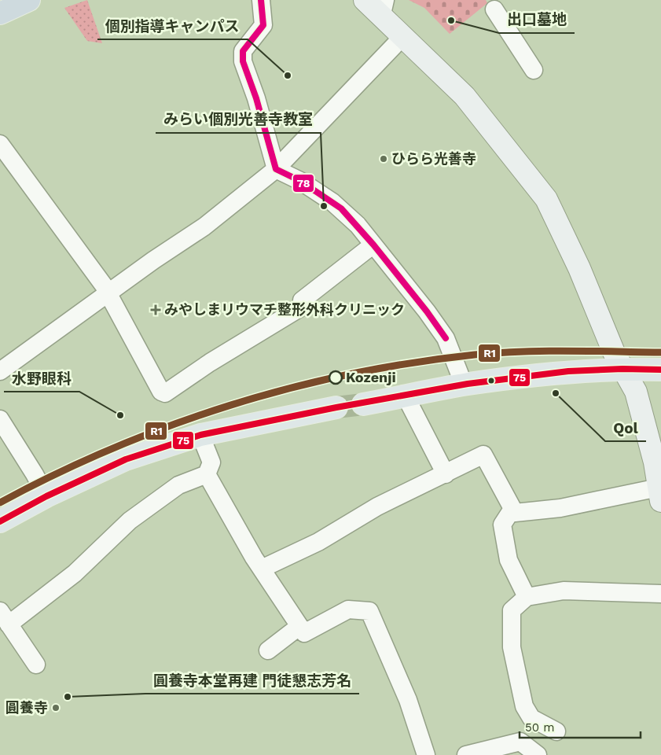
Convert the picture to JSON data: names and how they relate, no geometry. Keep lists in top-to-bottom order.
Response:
{
  "places": {
    "other": [
      "出口墓地",
      "個別指導キャンパス",
      "ひらら光善寺",
      "みらい個別光善寺教室",
      "Kozenji",
      "Qol",
      "水野眼科",
      "圓養寺本堂再建 門徒懇志芳名",
      "圓養寺"
    ],
    "health": ["みやしまリウマチ整形外科クリニック"]
  },
  "lines": ["transit line 78", "transit line R1", "transit line 75"],
  "scale_bar": "50 m"
}
